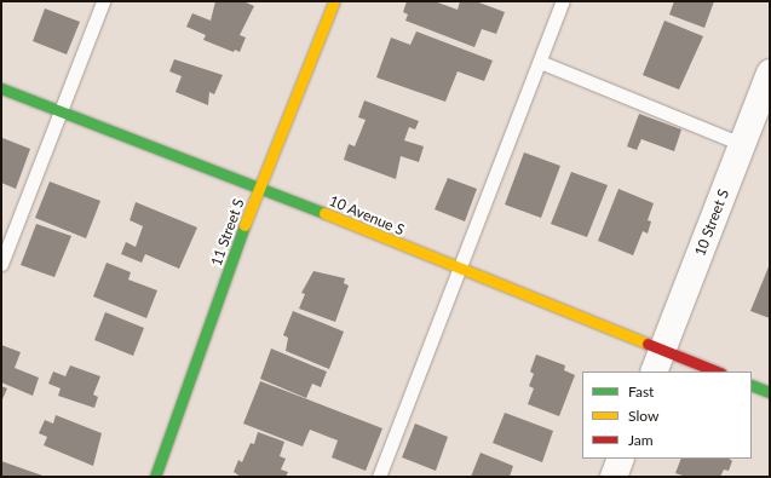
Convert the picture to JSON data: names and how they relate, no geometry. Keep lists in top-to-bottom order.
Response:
{
  "streets": {
    "street": ["10 Avenue S", "10 Street S", "11 Street S"]
  },
  "crossings": [
    ["10 Avenue S", "10 Street S"],
    ["10 Avenue S", "11 Street S"]
  ],
  "legend": ["Fast", "Slow", "Jam"]
}
